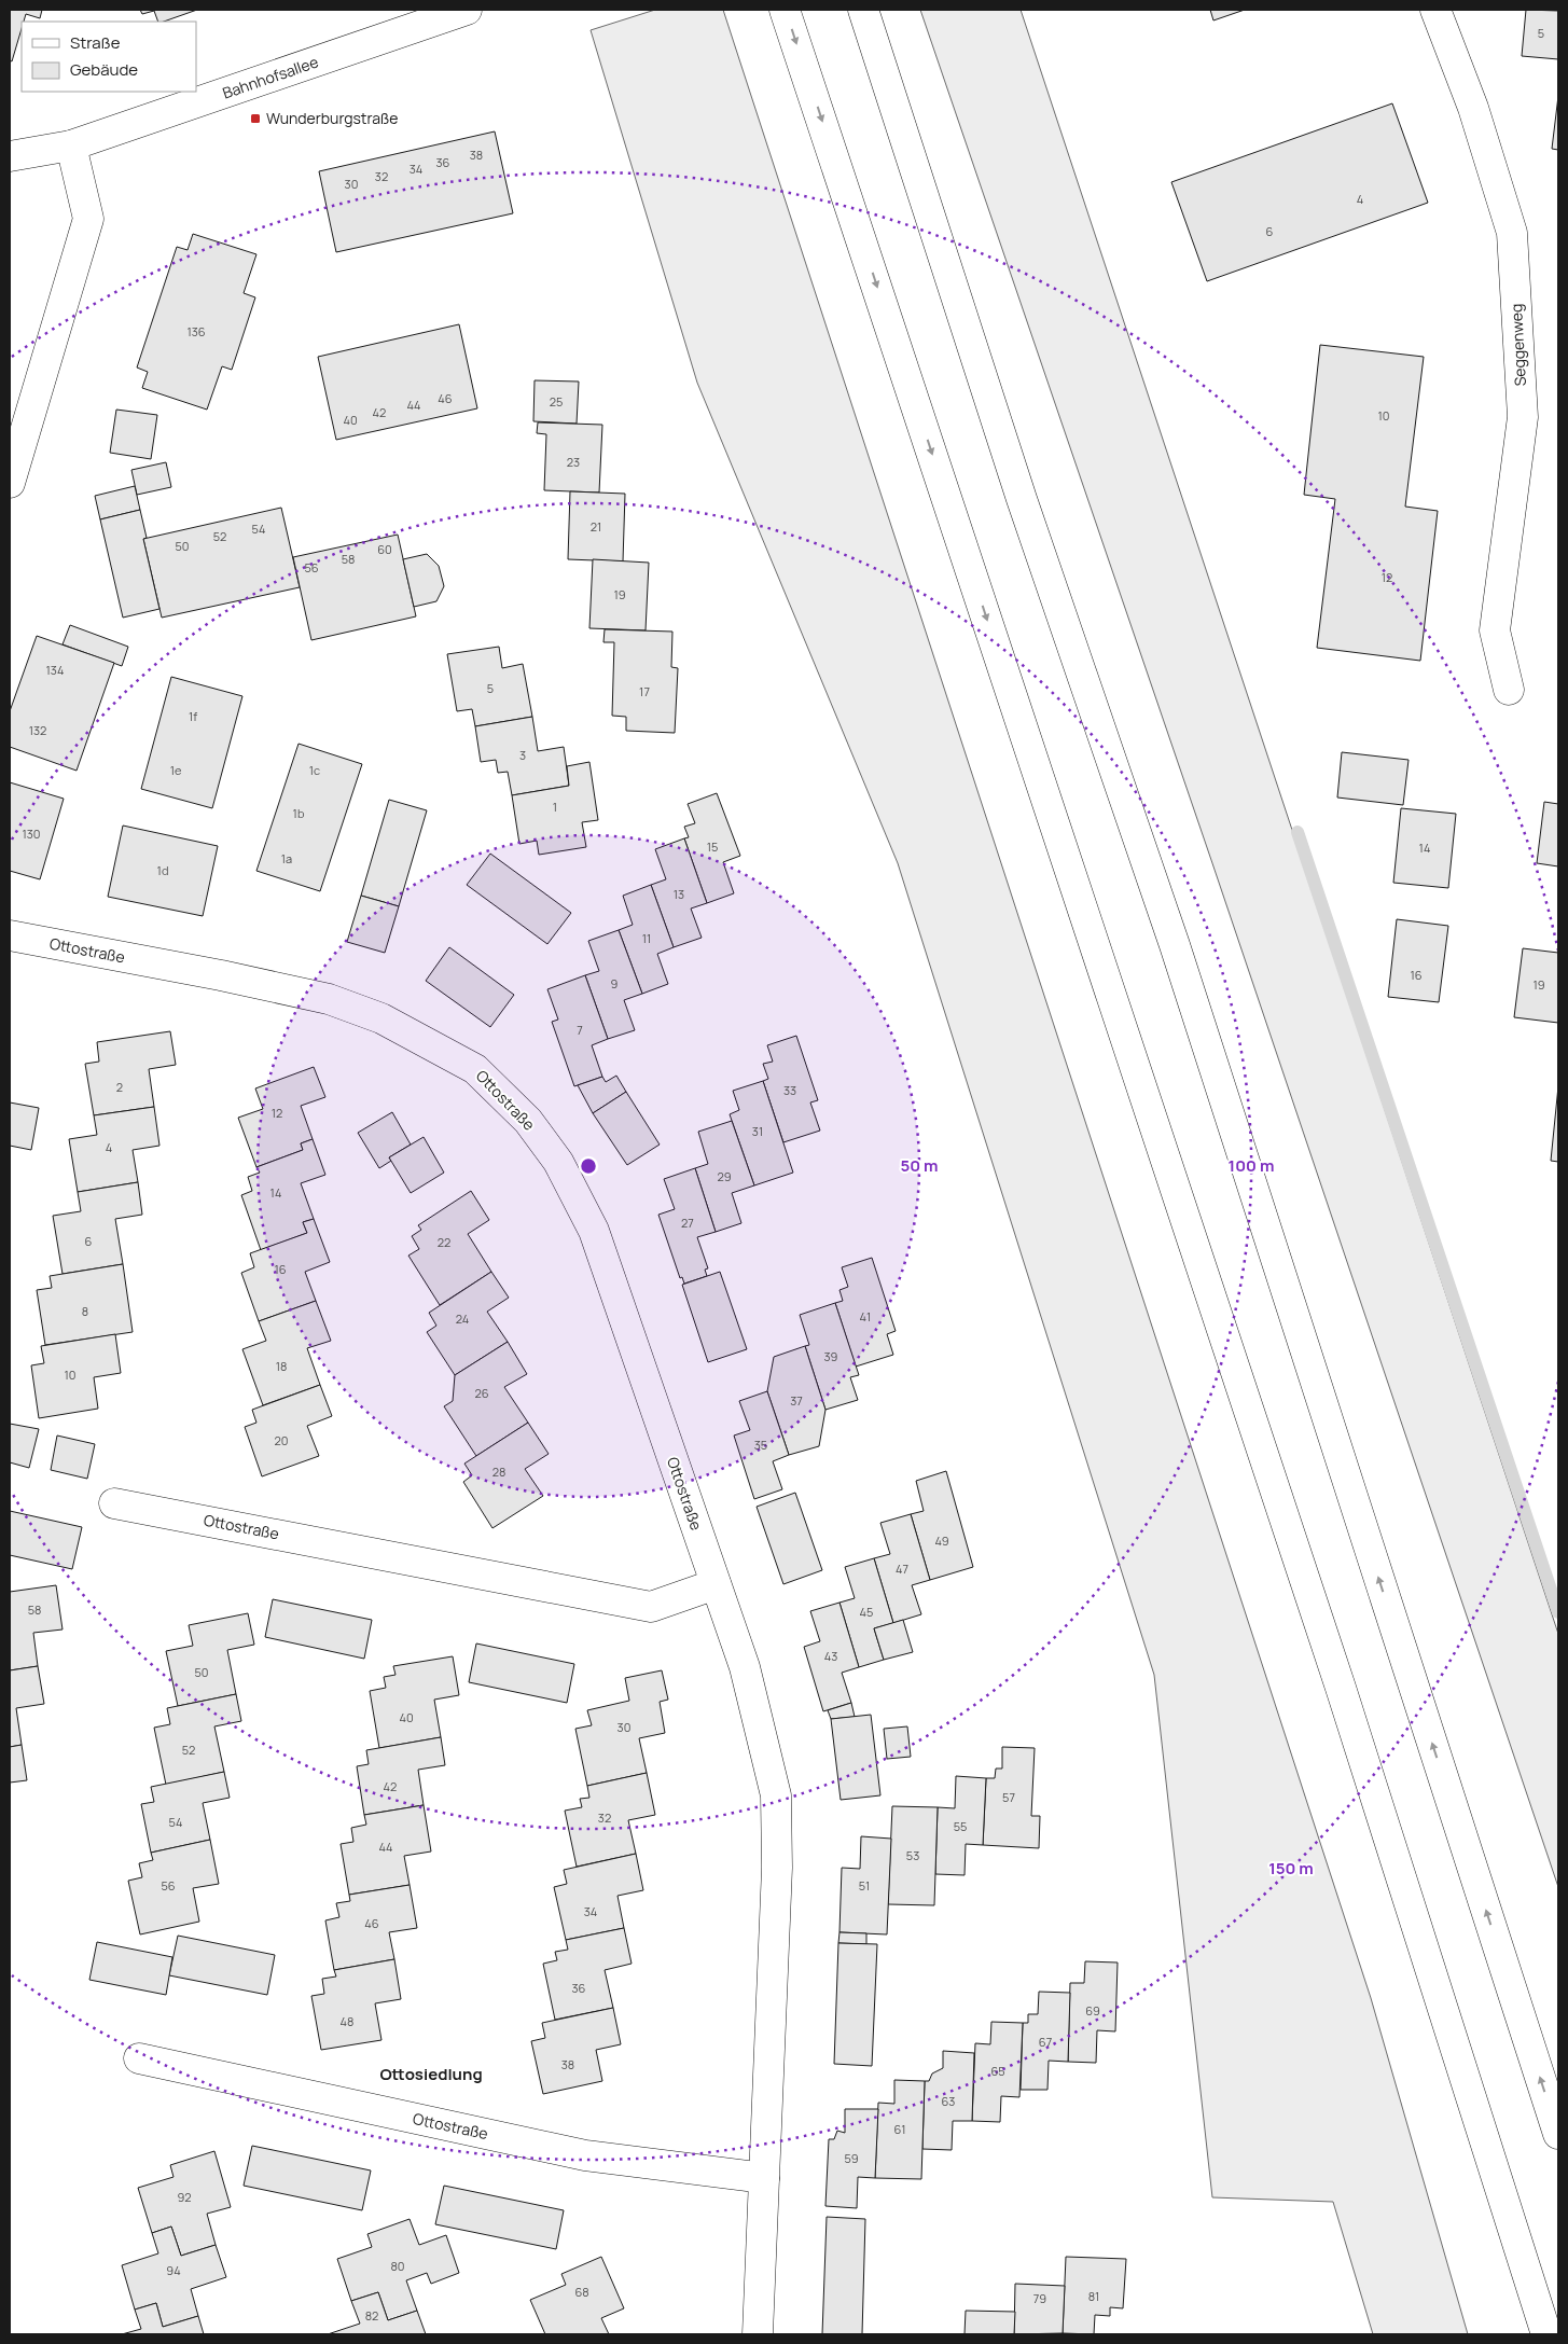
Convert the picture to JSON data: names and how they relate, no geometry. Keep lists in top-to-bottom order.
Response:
{
  "streets": {
    "main road": ["Bahnhofsallee", "Seggenweg", "Ottostraße"]
  },
  "districts": ["Ottosiedlung"],
  "places": {
    "transit": ["Wunderburgstraße"]
  },
  "house_numbers": [
    "5",
    "38",
    "36",
    "34",
    "32",
    "30",
    "4",
    "6",
    "136",
    "46",
    "25",
    "44",
    "42",
    "10",
    "40",
    "23",
    "21",
    "54",
    "52",
    "50",
    "60",
    "58",
    "56",
    "12",
    "19",
    "134",
    "5",
    "17",
    "1f",
    "132",
    "3",
    "1e",
    "1c",
    "1",
    "1b",
    "130",
    "15",
    "14",
    "1a",
    "1d",
    "13",
    "11",
    "16",
    "9",
    "19",
    "7",
    "2",
    "33",
    "12",
    "31",
    "4",
    "29",
    "14",
    "27",
    "6",
    "22",
    "16",
    "8",
    "41",
    "24",
    "39",
    "18",
    "10",
    "26",
    "37",
    "20",
    "35",
    "28",
    "49",
    "47",
    "58",
    "45",
    "43",
    "50",
    "40",
    "30",
    "52",
    "42",
    "57",
    "32",
    "54",
    "55",
    "44",
    "53",
    "56",
    "51",
    "34",
    "46",
    "36",
    "69",
    "48",
    "67",
    "38",
    "65",
    "63",
    "61",
    "59",
    "92",
    "80",
    "94",
    "68",
    "81",
    "79",
    "82"
  ],
  "legend": ["Straße", "Gebäude"],
  "rings": ["50 m", "100 m", "150 m"]
}
